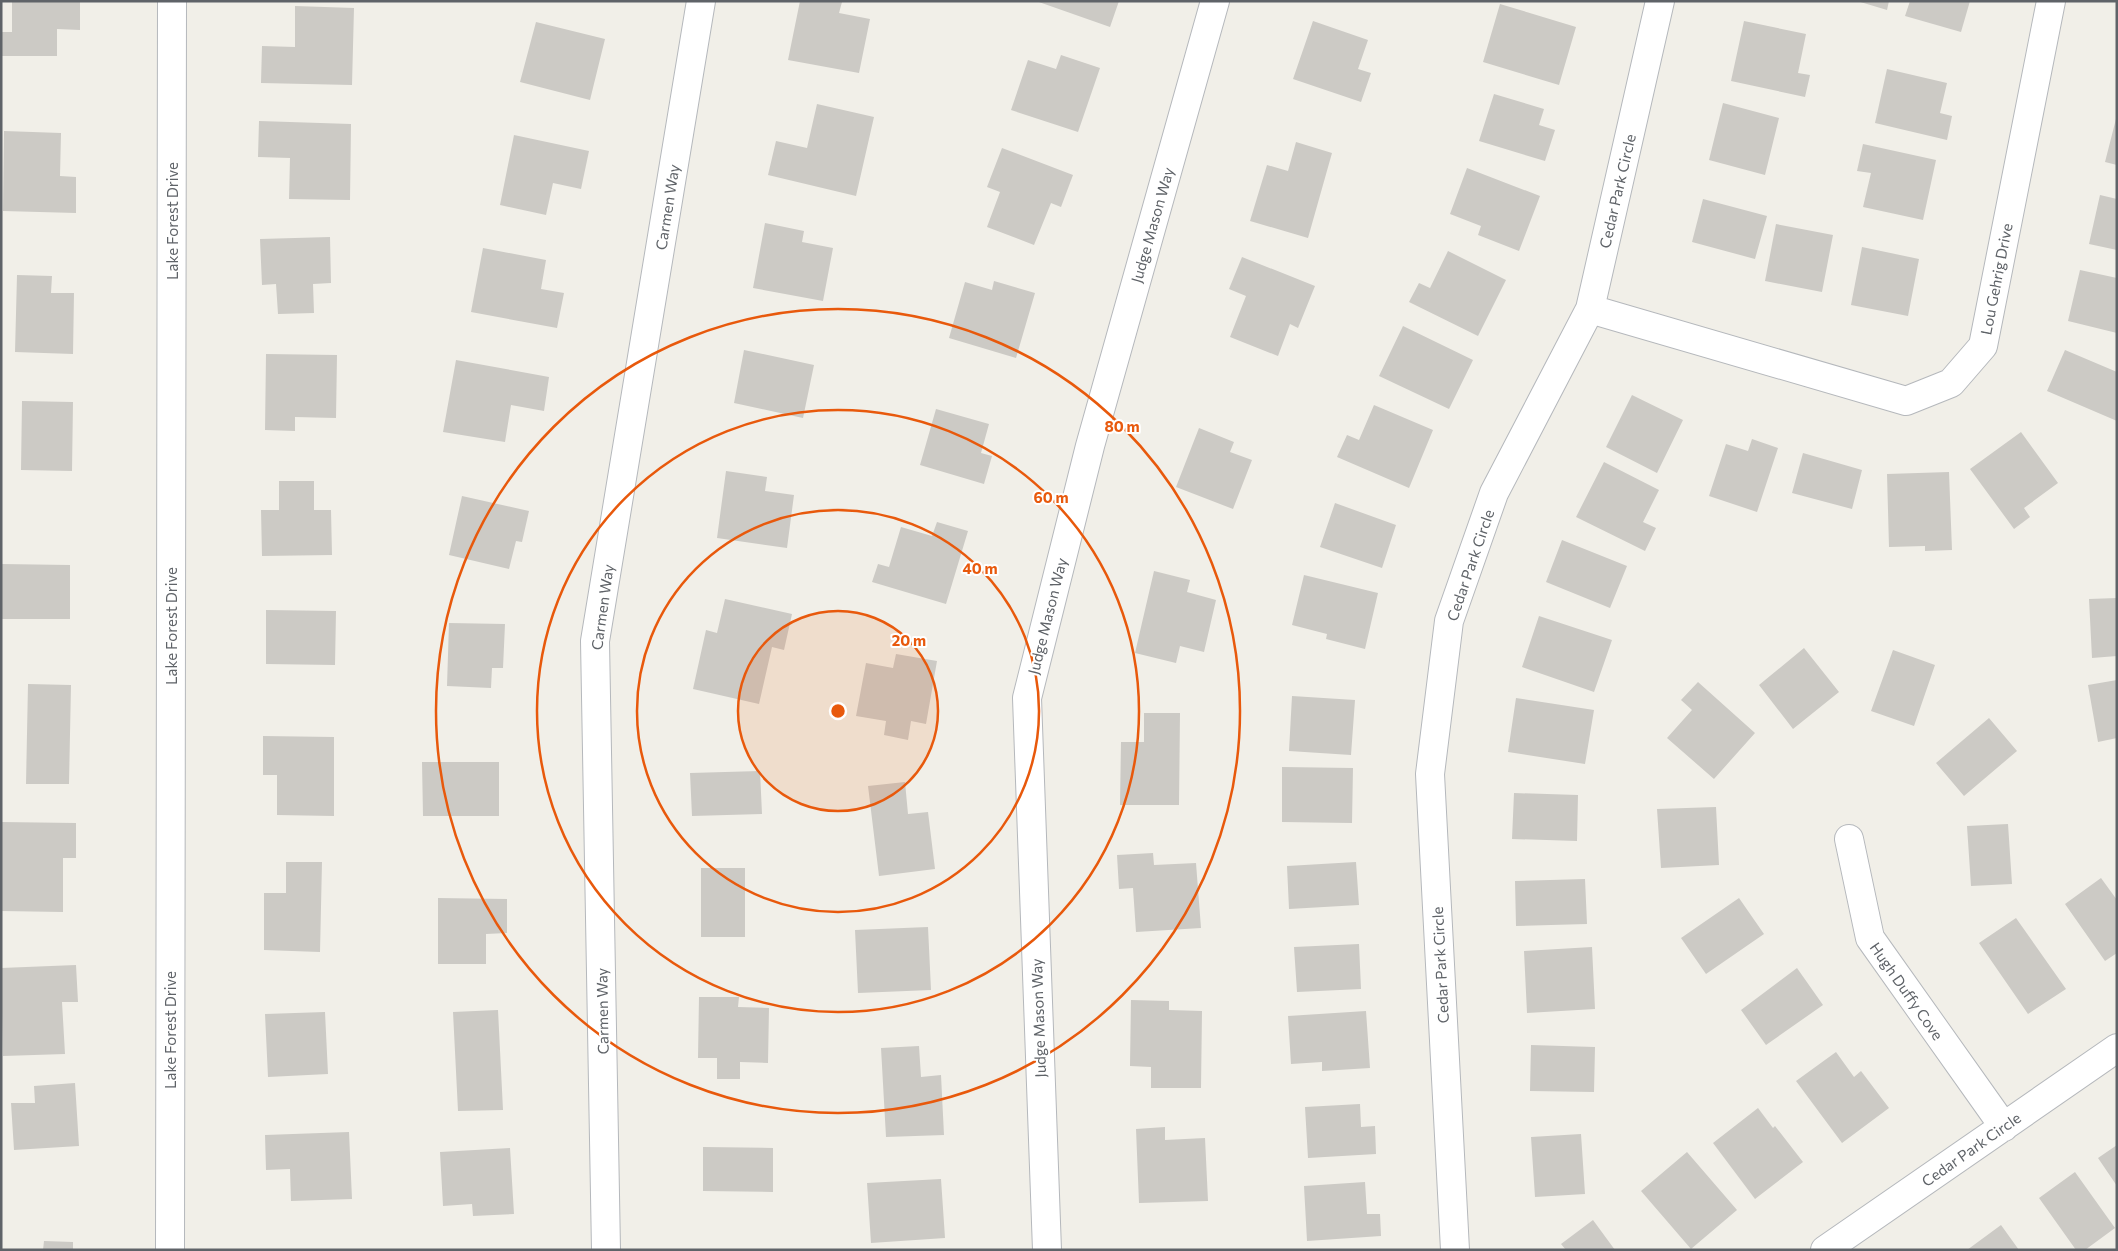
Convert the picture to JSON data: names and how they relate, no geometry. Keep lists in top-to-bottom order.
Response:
{
  "streets": {
    "street": [
      "Cedar Park Circle",
      "Carmen Way",
      "Lake Forest Drive",
      "Judge Mason Way",
      "Lou Gehrig Drive",
      "Hugh Duffy Cove"
    ]
  },
  "crossings": [
    ["Cedar Park Circle", "Lou Gehrig Drive"],
    ["Cedar Park Circle", "Hugh Duffy Cove"]
  ],
  "rings": [
    "80 m",
    "60 m",
    "40 m",
    "20 m"
  ]
}
